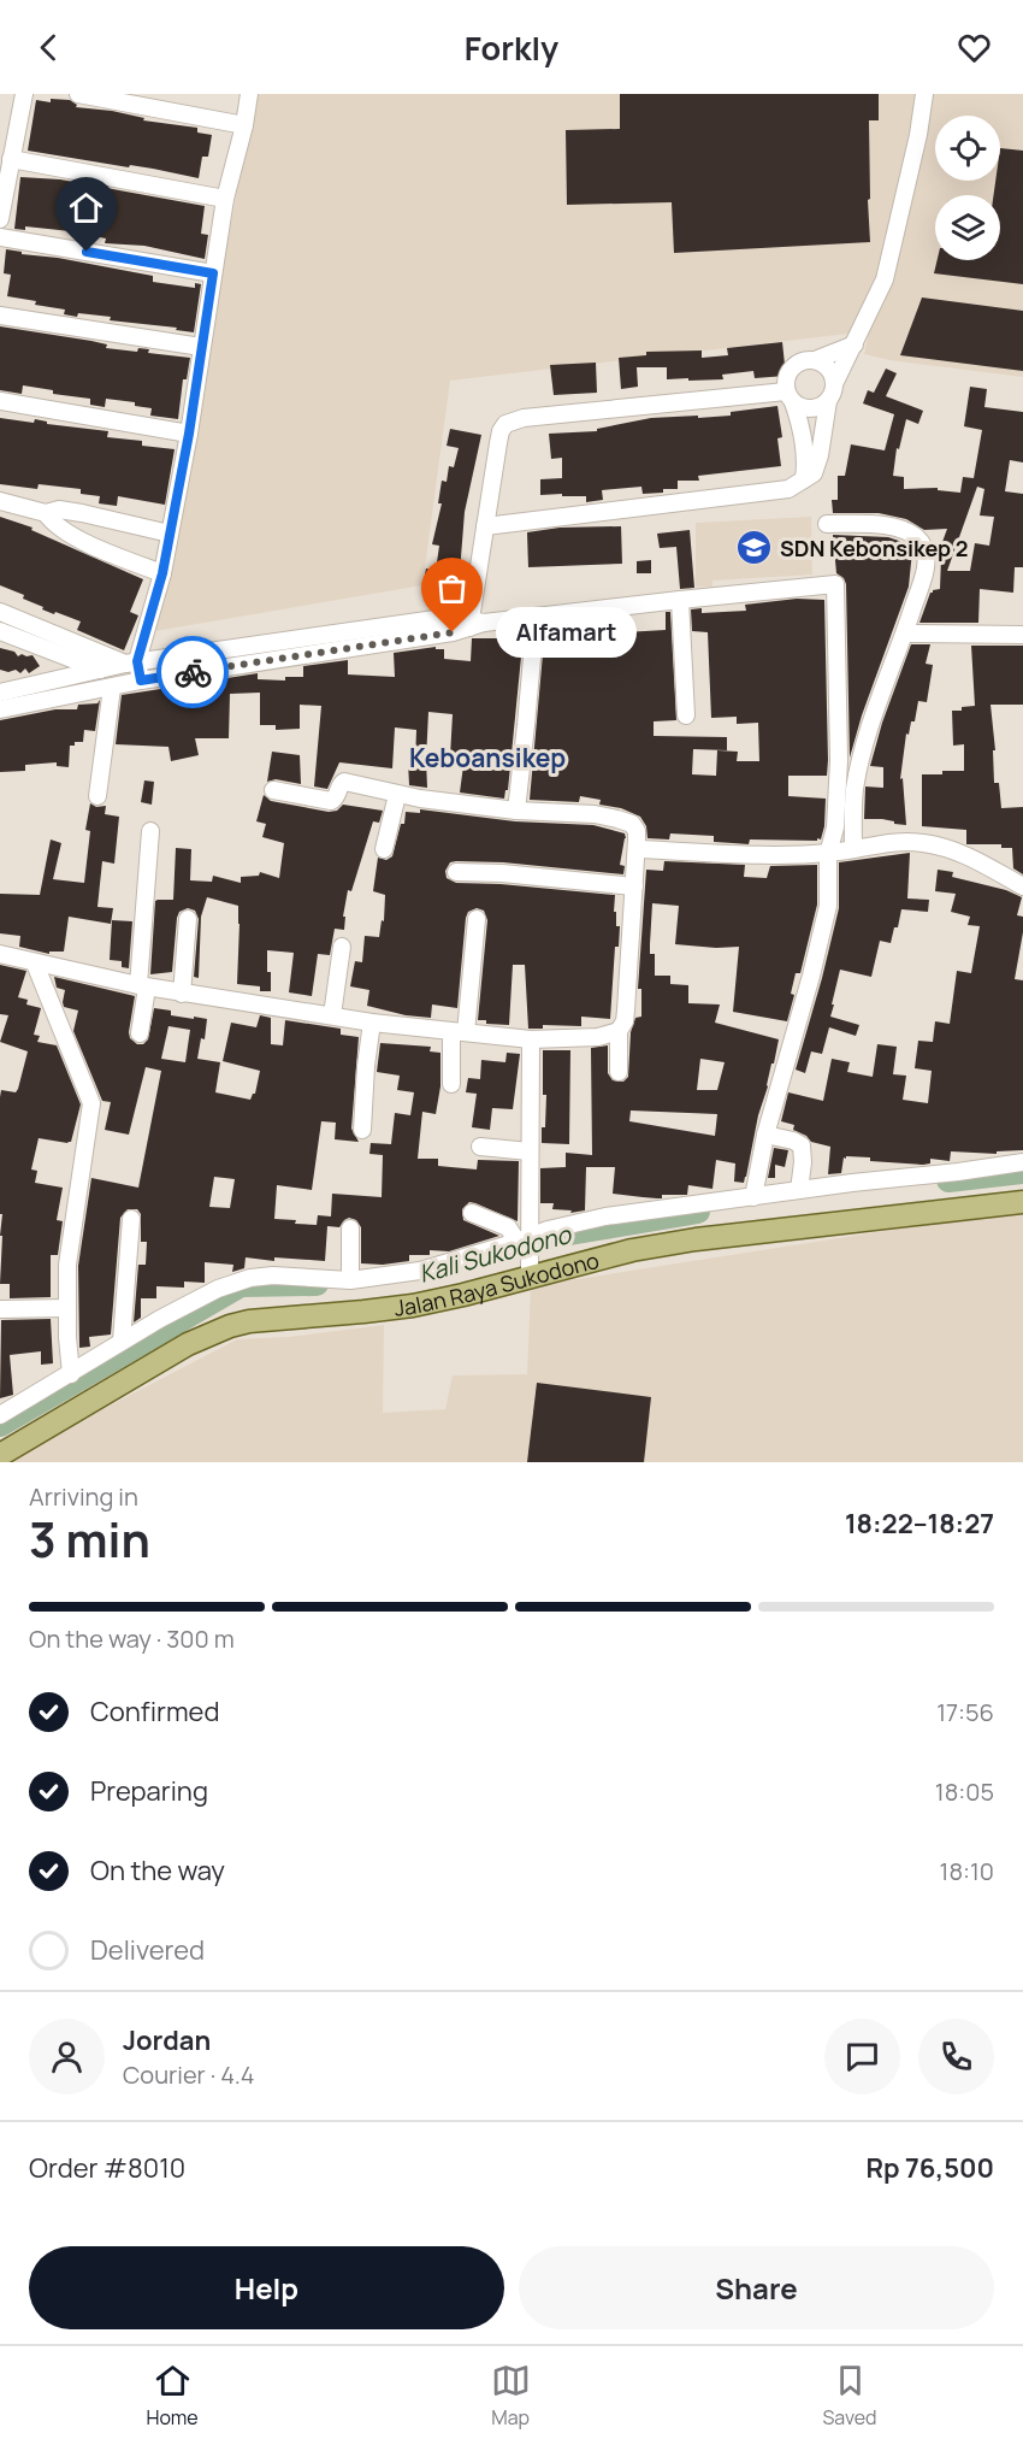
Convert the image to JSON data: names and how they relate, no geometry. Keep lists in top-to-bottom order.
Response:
{
  "streets": {
    "main road": ["Jalan Raya Sukodono"]
  },
  "districts": ["Keboansikep"],
  "water": ["Kali Sukodono"],
  "places": {
    "school or university": ["SDN Kebonsikep 2"],
    "other": ["Alfamart"]
  },
  "page": {
    "header": "Forkly",
    "bubble": "Alfamart",
    "heading": ["3 min", "Arriving in", "18:22–18:27"],
    "panel": [
      "Jordan",
      "Courier · 4.4",
      "Order #8010",
      "Rp 76,500"
    ],
    "bar": "On the way · 300 m",
    "list": [
      ["Confirmed", "17:56"],
      ["Preparing", "18:05"],
      ["On the way", "18:10"],
      "Delivered"
    ],
    "buttons": ["Help", "Share"],
    "tabs": ["Home", "Map", "Saved"]
  }
}
